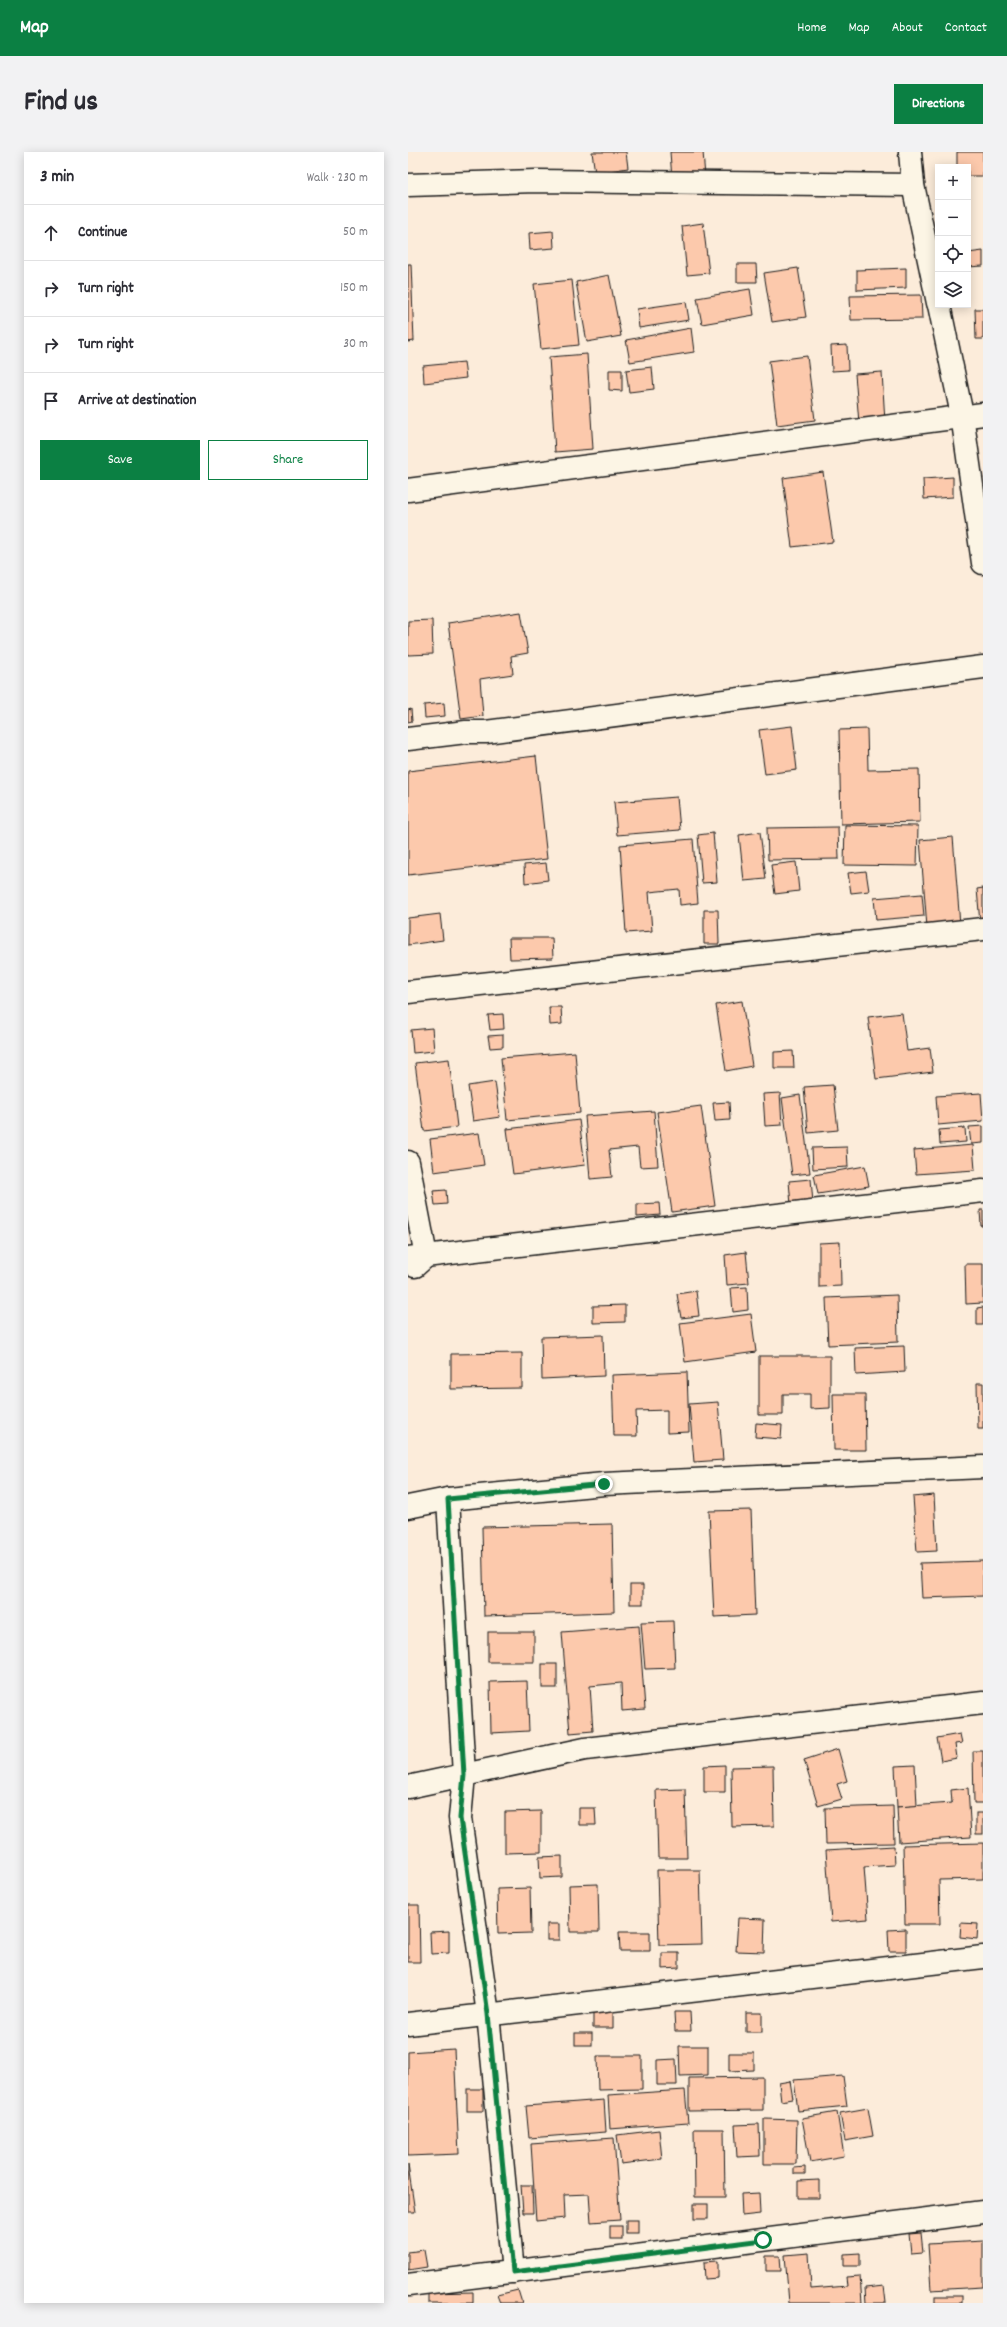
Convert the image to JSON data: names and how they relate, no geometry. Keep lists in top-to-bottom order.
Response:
{
  "page": {
    "header": "Map",
    "nav": [
      "Home",
      "Map",
      "About",
      "Contact"
    ],
    "title": "Find us",
    "buttons": [
      "Directions",
      ["Save", "Share"]
    ],
    "heading": ["3 min", "Walk · 230 m"],
    "map_buttons": ["+", "−"],
    "list": [
      ["Continue", "50 m"],
      ["Turn right", "150 m"],
      ["Turn right", "30 m"],
      "Arrive at destination"
    ]
  }
}
